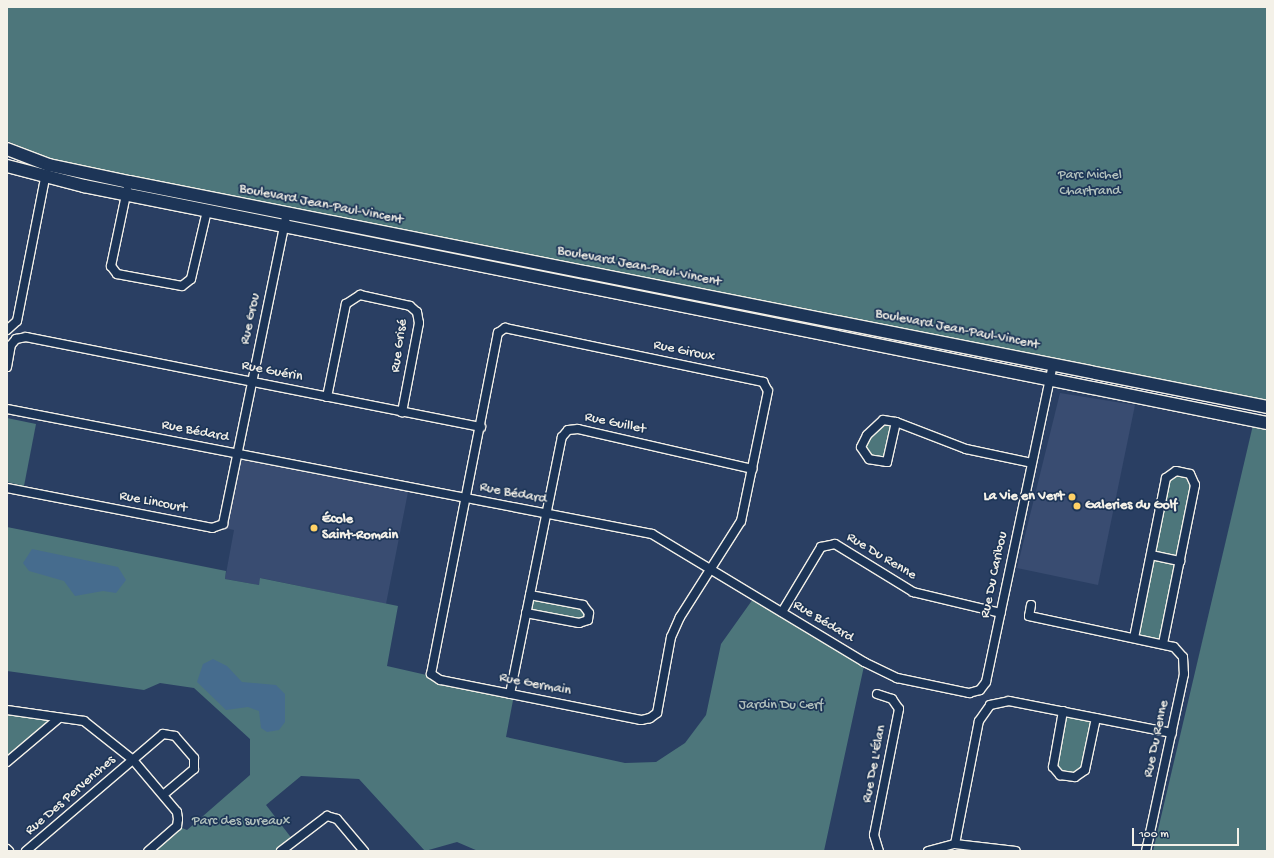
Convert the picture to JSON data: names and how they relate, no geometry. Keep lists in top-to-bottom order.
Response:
{
  "streets": {
    "street": [
      "Boulevard Jean-Paul-Vincent",
      "Rue Grou",
      "Rue Grisé",
      "Rue Giroux",
      "Rue Guérin",
      "Rue Guillet",
      "Rue Bédard",
      "Rue Lincourt",
      "Rue Du Renne",
      "Rue Du Caribou",
      "Rue Germain",
      "Rue De L'Élan",
      "Rue Des Pervenches"
    ]
  },
  "crossings": [
    ["Boulevard Jean-Paul-Vincent", "Rue Grou"],
    ["Boulevard Jean-Paul-Vincent", "Rue Du Caribou"],
    ["Rue Grou", "Rue Guérin"],
    ["Rue Grou", "Rue Bédard"],
    ["Rue Grou", "Rue Lincourt"],
    ["Rue Grisé", "Rue Guérin"],
    ["Rue Giroux", "Rue Guérin"],
    ["Rue Giroux", "Rue Guillet"],
    ["Rue Giroux", "Rue Bédard"],
    ["Rue Giroux", "Rue Germain"],
    ["Rue Guillet", "Rue Bédard"],
    ["Rue Guillet", "Rue Germain"],
    ["Rue Bédard", "Rue Lincourt"],
    ["Rue Bédard", "Rue Du Renne"],
    ["Rue Bédard", "Rue Du Caribou"],
    ["Rue Bédard", "Rue Germain"],
    ["Rue Du Renne", "Rue Du Caribou"]
  ],
  "parks": ["Parc Michel Chartrand", "Jardin Du Cerf", "Parc des sureaux"],
  "places": ["La Vie en Vert", "Galeries du Golf", "École Saint-Romain"],
  "scale_bar": "100 m"
}
